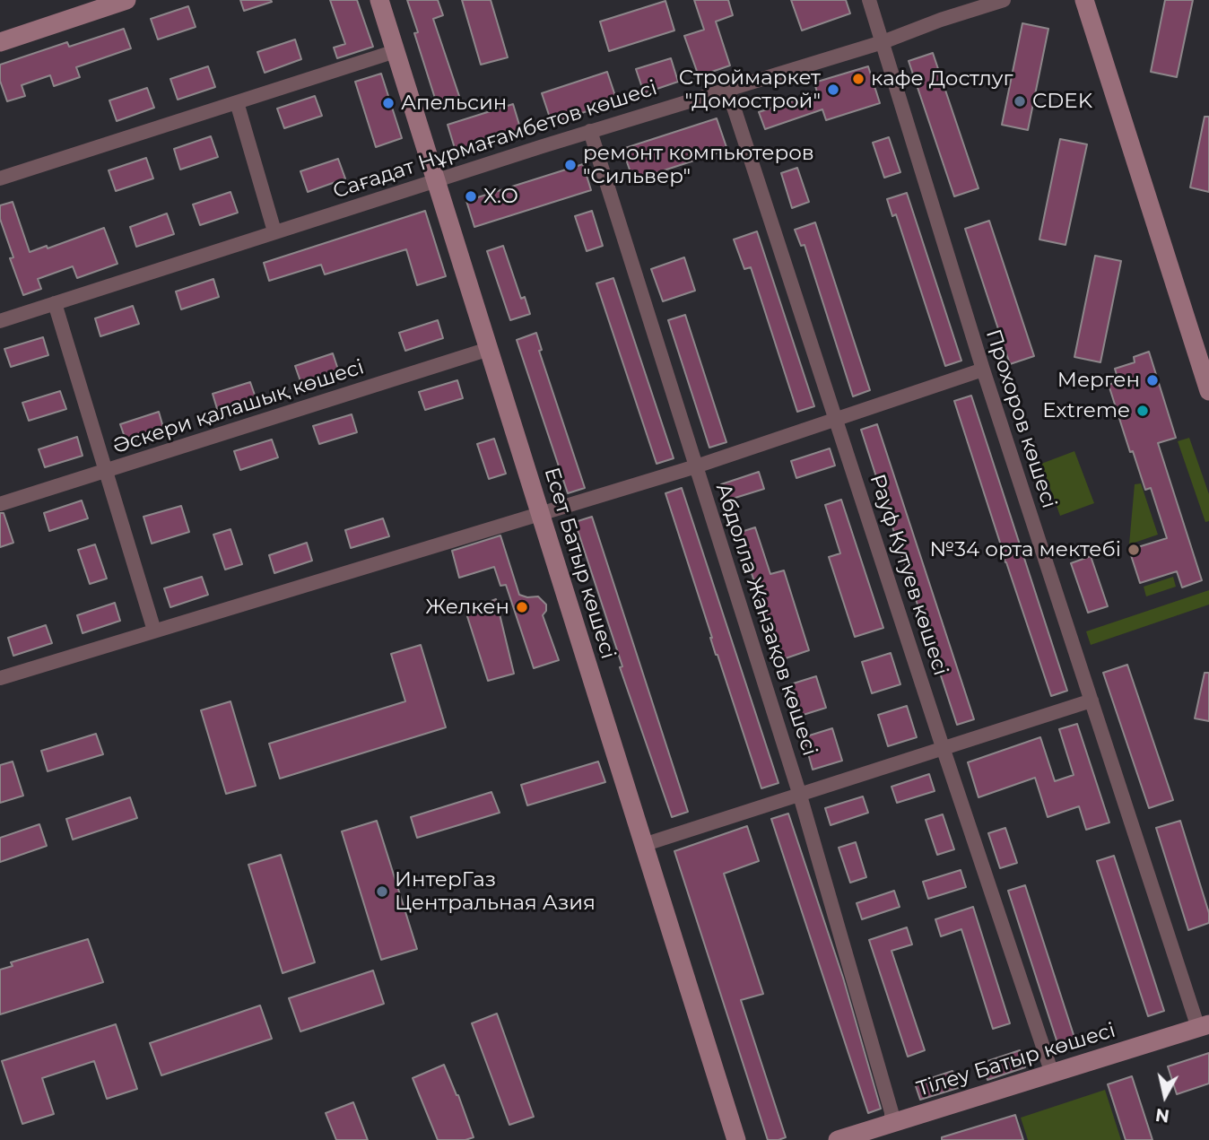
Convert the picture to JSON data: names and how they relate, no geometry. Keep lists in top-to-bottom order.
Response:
{
  "streets": {
    "street": [
      "Сағадат Нұрмағамбетов көшесі",
      "Әскери қалашық көшесі",
      "Прохоров көшесі",
      "Есет Батыр көшесі",
      "Рауф Кутуев көшесі",
      "Абдолла Жанзақов көшесі",
      "Тілеу Батыр көшесі"
    ]
  },
  "crossings": [
    ["Сағадат Нұрмағамбетов көшесі", "Прохоров көшесі"],
    ["Сағадат Нұрмағамбетов көшесі", "Есет Батыр көшесі"],
    ["Сағадат Нұрмағамбетов көшесі", "Рауф Кутуев көшесі"],
    ["Сағадат Нұрмағамбетов көшесі", "Абдолла Жанзақов көшесі"],
    ["Әскери қалашық көшесі", "Есет Батыр көшесі"],
    ["Прохоров көшесі", "Тілеу Батыр көшесі"],
    ["Рауф Кутуев көшесі", "Тілеу Батыр көшесі"],
    ["Абдолла Жанзақов көшесі", "Тілеу Батыр көшесі"]
  ],
  "places": [
    "кафе Достлуг",
    "Строймаркет \"Домострой\"",
    "CDEK",
    "Апельсин",
    "ремонт компьютеров \"Сильвер\"",
    "X.O",
    "Мерген",
    "Extreme",
    "№34 орта мектебі",
    "Желкен",
    "ИнтерГаз Центральная Азия"
  ],
  "north": "bottom"
}
